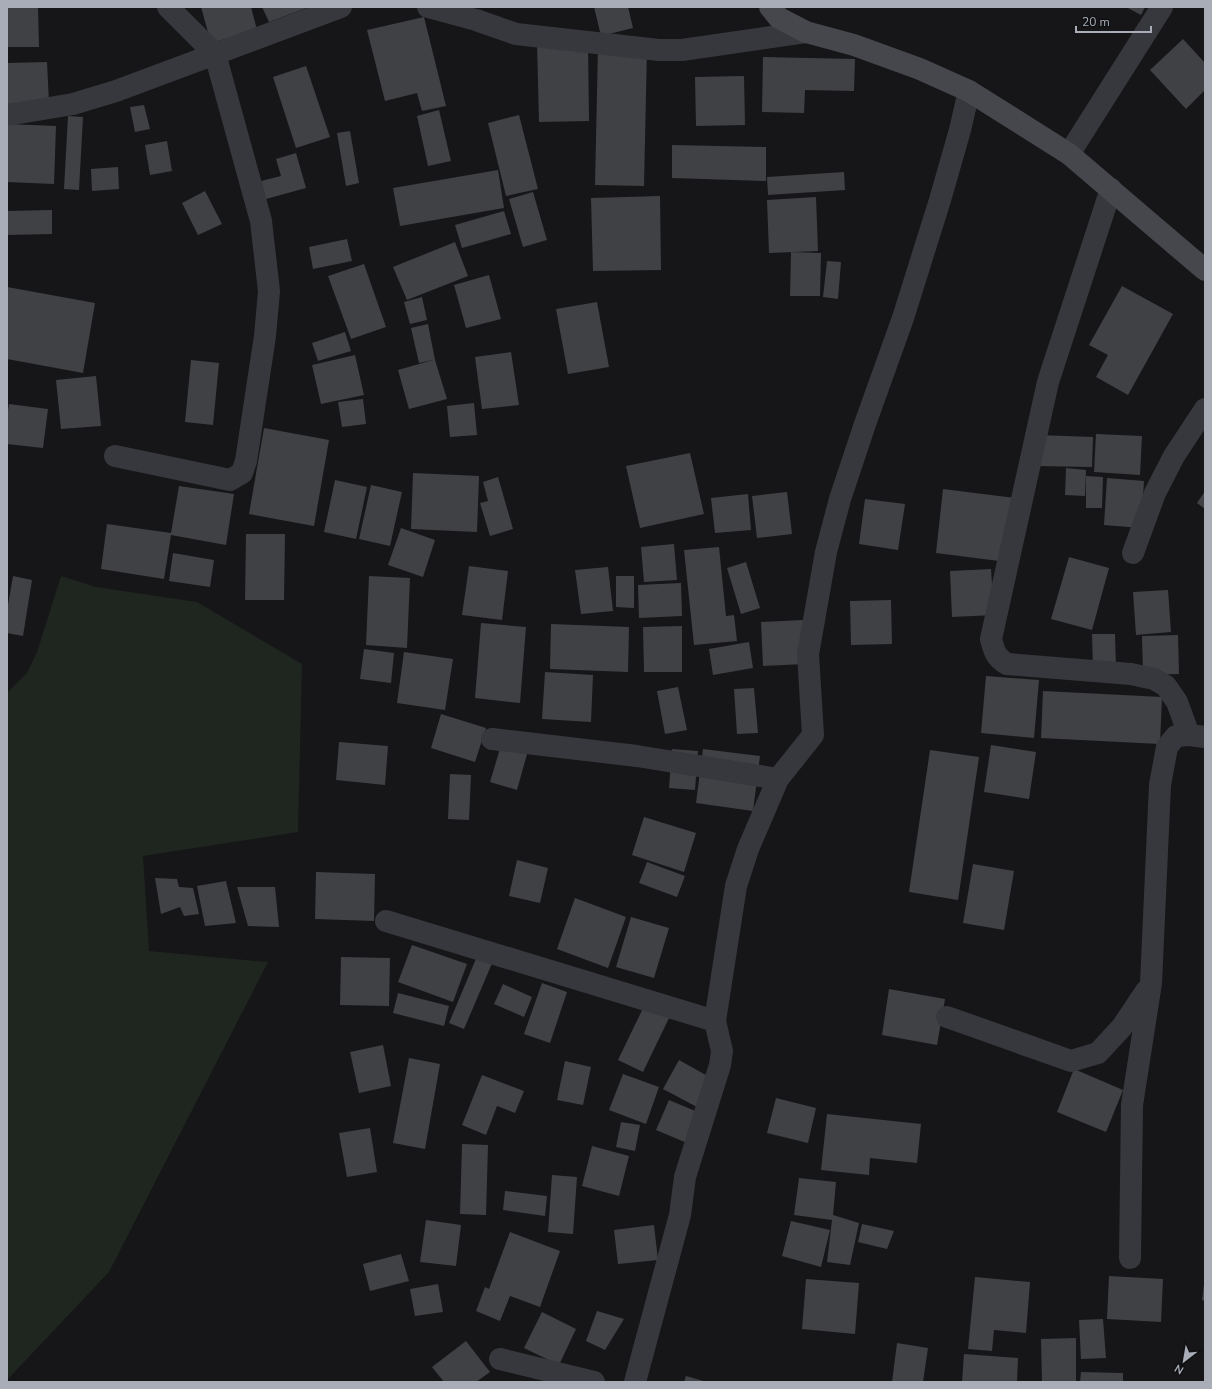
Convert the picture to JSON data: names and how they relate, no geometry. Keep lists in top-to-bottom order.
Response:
{
  "scale_bar": "20 m",
  "north": "bottom left"
}
